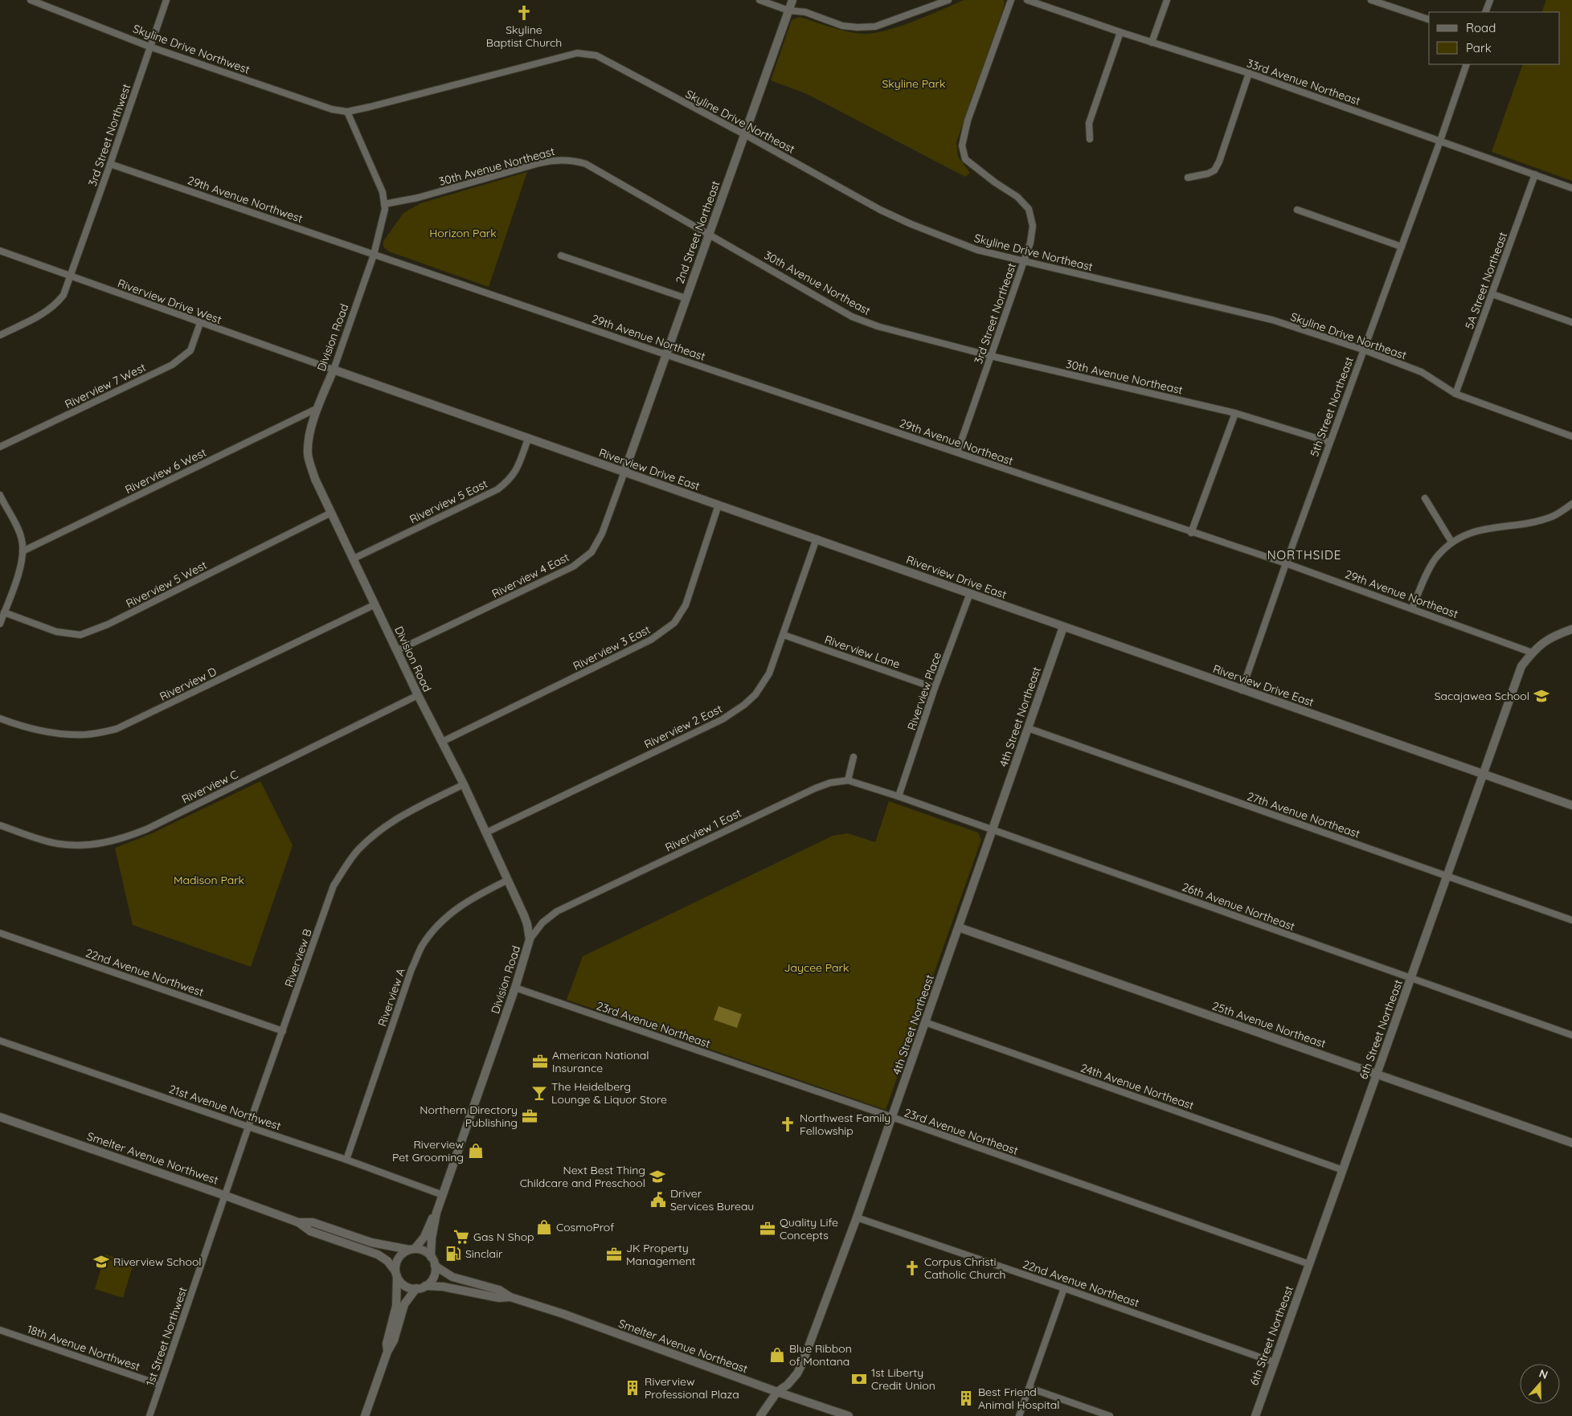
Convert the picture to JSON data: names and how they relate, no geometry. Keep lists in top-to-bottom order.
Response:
{
  "streets": {
    "street": [
      "Skyline Drive Northwest",
      "33rd Avenue Northeast",
      "Skyline Drive Northeast",
      "3rd Street Northwest",
      "30th Avenue Northeast",
      "29th Avenue Northwest",
      "2nd Street Northeast",
      "5A Street Northeast",
      "Riverview Drive West",
      "3rd Street Northeast",
      "Division Road",
      "29th Avenue Northeast",
      "Riverview 7 West",
      "5th Street Northeast",
      "Riverview Drive East",
      "Riverview 6 West",
      "Riverview 5 East",
      "Riverview 4 East",
      "Riverview 5 West",
      "Riverview 3 East",
      "Riverview Lane",
      "Riverview D",
      "Riverview Place",
      "4th Street Northeast",
      "Riverview 2 East",
      "Riverview C",
      "27th Avenue Northeast",
      "Riverview 1 East",
      "26th Avenue Northeast",
      "Riverview B",
      "22nd Avenue Northwest",
      "Riverview A",
      "23rd Avenue Northeast",
      "25th Avenue Northeast",
      "6th Street Northeast",
      "24th Avenue Northeast",
      "21st Avenue Northwest",
      "Smelter Avenue Northwest",
      "22nd Avenue Northeast",
      "1st Street Northwest",
      "Smelter Avenue Northeast",
      "18th Avenue Northwest"
    ]
  },
  "crossings": [
    ["Skyline Drive Northwest", "Skyline Drive Northeast"],
    ["Skyline Drive Northwest", "3rd Street Northwest"],
    ["Skyline Drive Northwest", "Division Road"],
    ["33rd Avenue Northeast", "5A Street Northeast"],
    ["33rd Avenue Northeast", "5th Street Northeast"],
    ["Skyline Drive Northeast", "2nd Street Northeast"],
    ["Skyline Drive Northeast", "5A Street Northeast"],
    ["Skyline Drive Northeast", "3rd Street Northeast"],
    ["Skyline Drive Northeast", "Division Road"],
    ["Skyline Drive Northeast", "5th Street Northeast"],
    ["3rd Street Northwest", "29th Avenue Northwest"],
    ["3rd Street Northwest", "Riverview Drive West"],
    ["30th Avenue Northeast", "2nd Street Northeast"],
    ["30th Avenue Northeast", "3rd Street Northeast"],
    ["30th Avenue Northeast", "Division Road"],
    ["30th Avenue Northeast", "5th Street Northeast"],
    ["29th Avenue Northwest", "Division Road"],
    ["29th Avenue Northwest", "29th Avenue Northeast"],
    ["2nd Street Northeast", "29th Avenue Northeast"],
    ["2nd Street Northeast", "Riverview Drive East"],
    ["2nd Street Northeast", "Riverview 4 East"],
    ["Riverview Drive West", "Division Road"],
    ["Riverview Drive West", "Riverview 7 West"],
    ["Riverview Drive West", "Riverview Drive East"],
    ["3rd Street Northeast", "29th Avenue Northeast"],
    ["Division Road", "29th Avenue Northeast"],
    ["Division Road", "Riverview Drive East"],
    ["Division Road", "Riverview 6 West"],
    ["Division Road", "Riverview 5 East"],
    ["Division Road", "Riverview 4 East"],
    ["Division Road", "Riverview 5 West"],
    ["Division Road", "Riverview 3 East"],
    ["Division Road", "Riverview D"],
    ["Division Road", "Riverview 2 East"],
    ["Division Road", "Riverview C"],
    ["Division Road", "Riverview 1 East"],
    ["Division Road", "Riverview B"],
    ["Division Road", "Riverview A"],
    ["Division Road", "23rd Avenue Northeast"],
    ["Division Road", "21st Avenue Northwest"],
    ["Division Road", "Smelter Avenue Northwest"],
    ["Division Road", "Smelter Avenue Northeast"],
    ["29th Avenue Northeast", "5th Street Northeast"],
    ["29th Avenue Northeast", "6th Street Northeast"],
    ["5th Street Northeast", "Riverview Drive East"],
    ["Riverview Drive East", "Riverview 5 East"],
    ["Riverview Drive East", "Riverview 4 East"],
    ["Riverview Drive East", "Riverview 3 East"],
    ["Riverview Drive East", "Riverview Place"],
    ["Riverview Drive East", "4th Street Northeast"],
    ["Riverview Drive East", "Riverview 2 East"],
    ["Riverview Drive East", "6th Street Northeast"],
    ["Riverview Lane", "Riverview Place"],
    ["Riverview Lane", "Riverview 2 East"],
    ["Riverview Place", "Riverview 1 East"],
    ["Riverview Place", "26th Avenue Northeast"],
    ["4th Street Northeast", "27th Avenue Northeast"],
    ["4th Street Northeast", "26th Avenue Northeast"],
    ["4th Street Northeast", "23rd Avenue Northeast"],
    ["4th Street Northeast", "25th Avenue Northeast"],
    ["4th Street Northeast", "24th Avenue Northeast"],
    ["4th Street Northeast", "22nd Avenue Northeast"],
    ["4th Street Northeast", "Smelter Avenue Northeast"],
    ["27th Avenue Northeast", "6th Street Northeast"],
    ["Riverview 1 East", "26th Avenue Northeast"],
    ["26th Avenue Northeast", "6th Street Northeast"],
    ["Riverview B", "22nd Avenue Northwest"],
    ["Riverview B", "21st Avenue Northwest"],
    ["Riverview B", "Smelter Avenue Northwest"],
    ["Riverview B", "1st Street Northwest"],
    ["Riverview A", "21st Avenue Northwest"],
    ["23rd Avenue Northeast", "6th Street Northeast"],
    ["25th Avenue Northeast", "6th Street Northeast"],
    ["6th Street Northeast", "24th Avenue Northeast"],
    ["6th Street Northeast", "22nd Avenue Northeast"],
    ["Smelter Avenue Northwest", "1st Street Northwest"],
    ["Smelter Avenue Northwest", "Smelter Avenue Northeast"],
    ["1st Street Northwest", "18th Avenue Northwest"]
  ],
  "districts": ["NORTHSIDE"],
  "parks": [
    "Skyline Park",
    "Horizon Park",
    "Madison Park",
    "Jaycee Park"
  ],
  "places": {
    "church": ["Skyline Baptist Church", "Northwest Family Fellowship", "Corpus Christi Catholic Church"],
    "school or university": ["Sacajawea School", "Next Best Thing Childcare and Preschool", "Riverview School"],
    "office": [
      "American National Insurance",
      "Northern Directory Publishing",
      "Quality Life Concepts",
      "JK Property Management"
    ],
    "bar": ["The Heidelberg Lounge & Liquor Store"],
    "shop": ["Riverview Pet Grooming", "CosmoProf", "Blue Ribbon of Montana"],
    "public building": ["Driver Services Bureau"],
    "supermarket": ["Gas N Shop"],
    "fuel station": ["Sinclair"],
    "bank": ["1st Liberty Credit Union"],
    "building": ["Riverview Professional Plaza", "Best Friend Animal Hospital"]
  },
  "legend": ["Road", "Park"],
  "north": "top"
}
